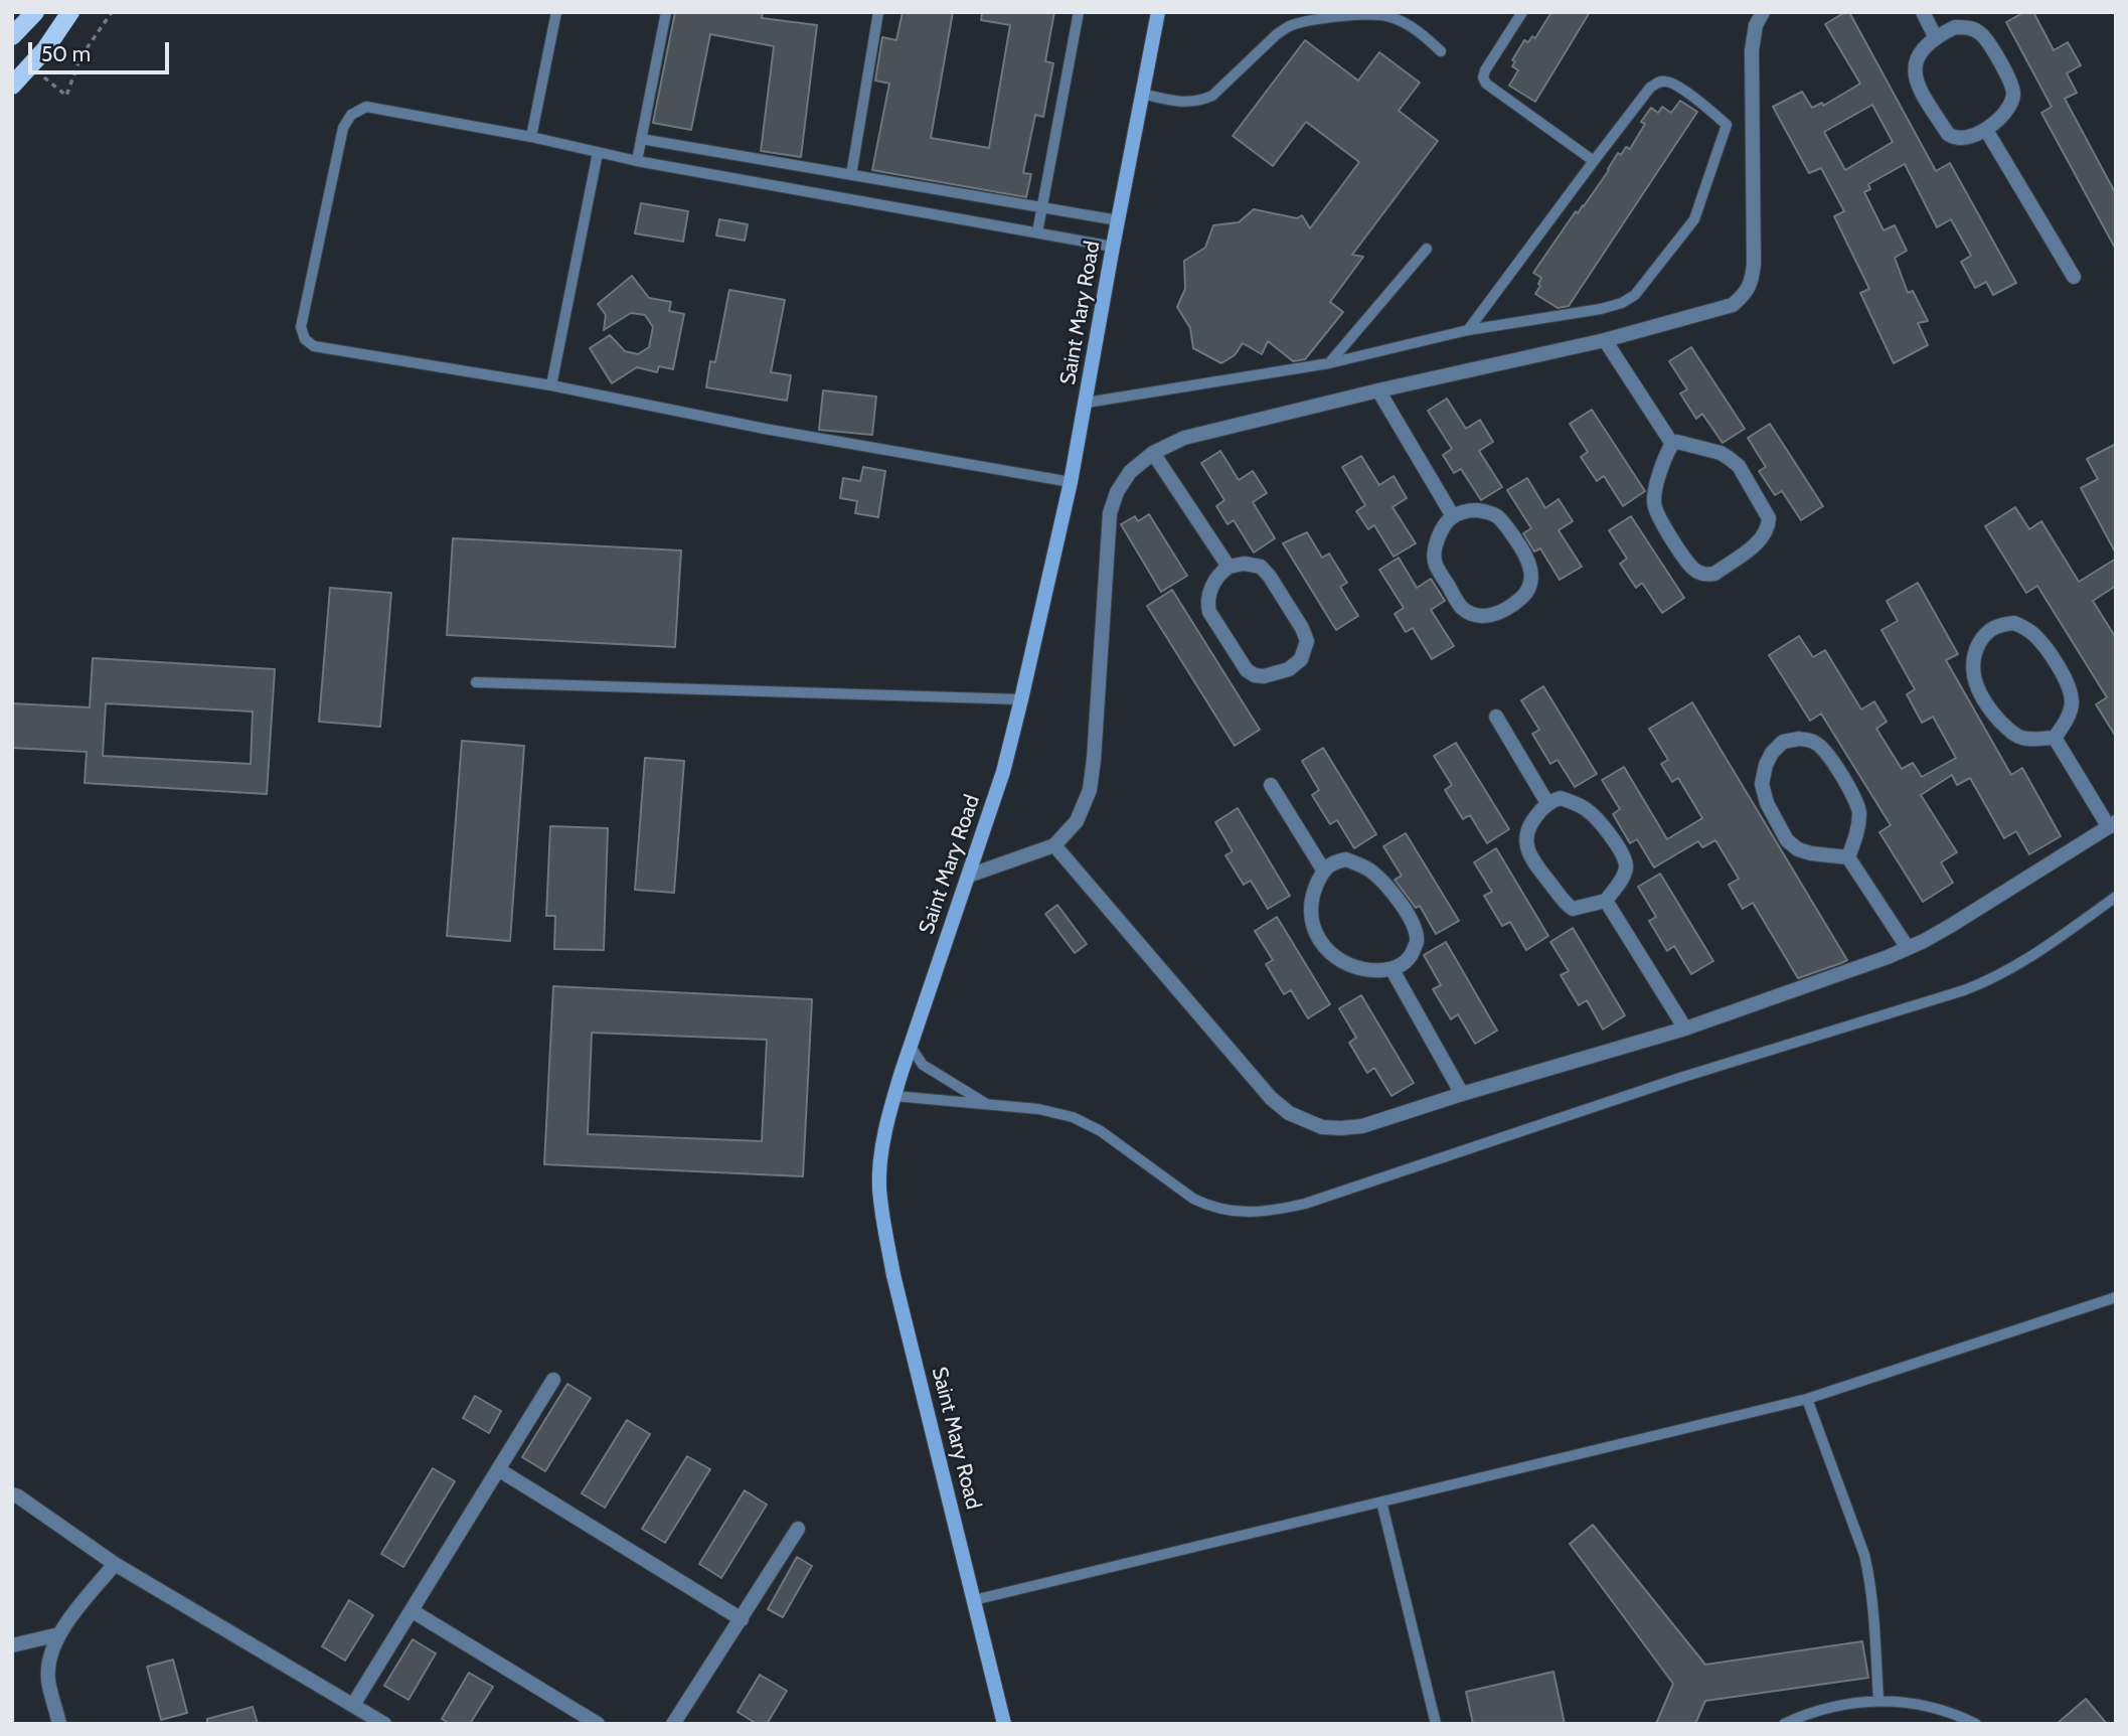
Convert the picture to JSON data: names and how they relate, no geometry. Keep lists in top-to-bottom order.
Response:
{
  "streets": {
    "street": ["Saint Mary Road"]
  },
  "scale_bar": "50 m"
}
